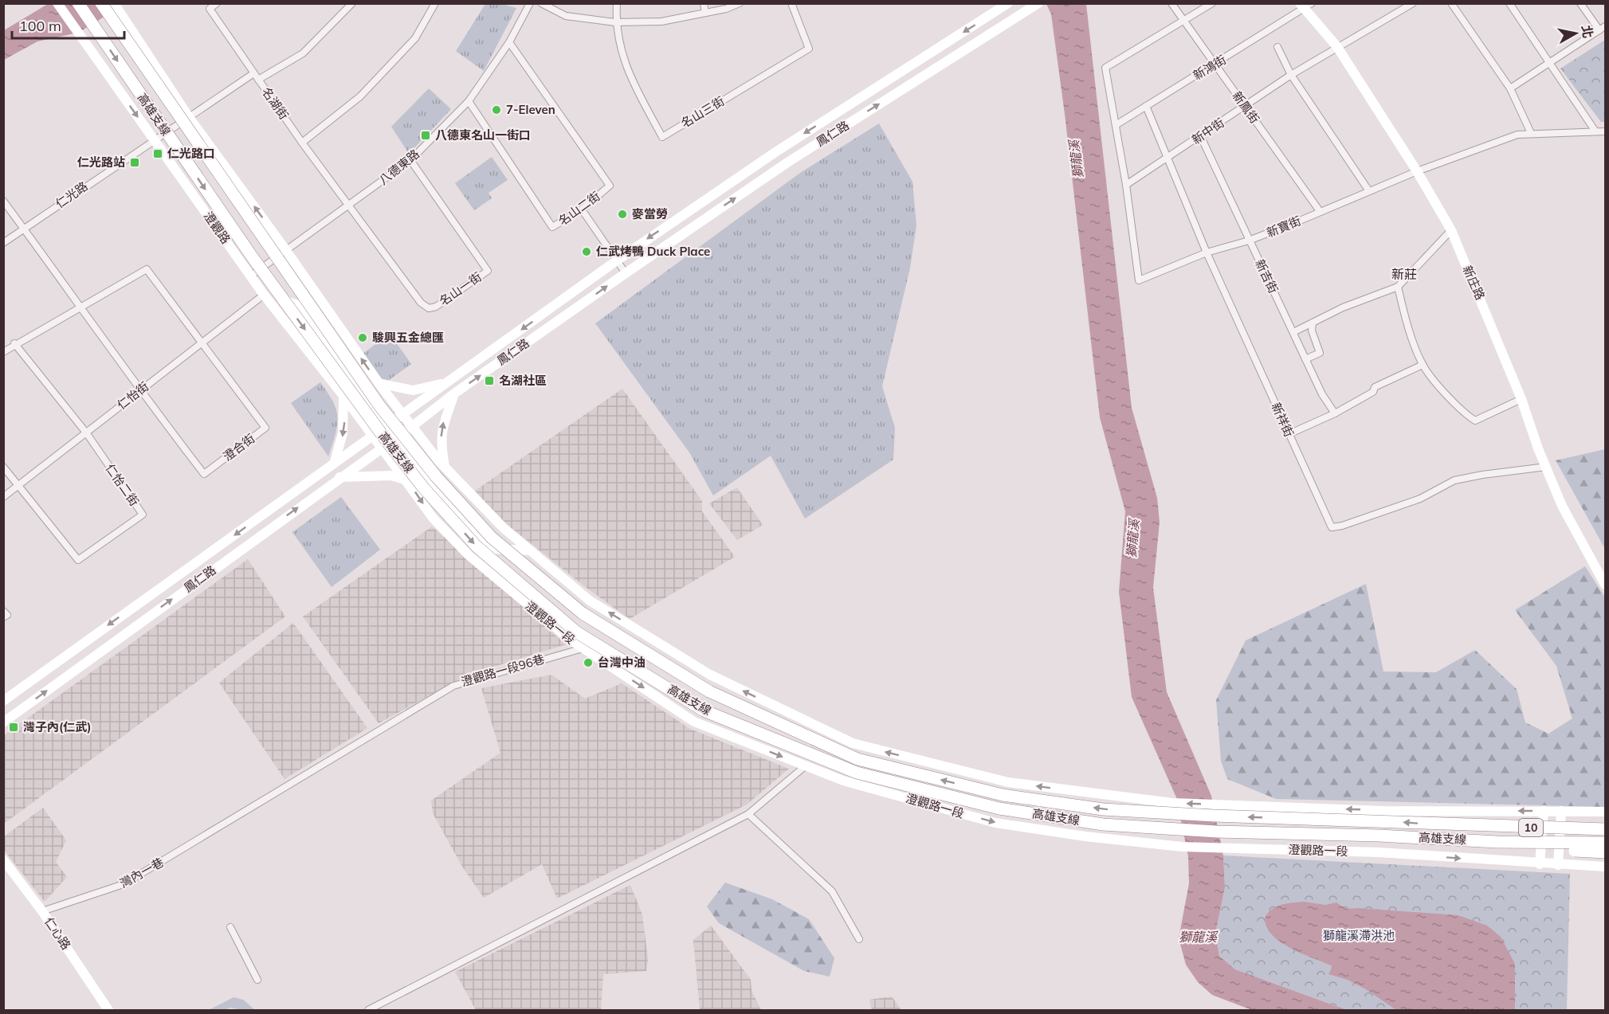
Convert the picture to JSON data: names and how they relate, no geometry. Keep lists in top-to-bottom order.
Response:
{
  "streets": {
    "highway": ["高雄支線", "10"],
    "street": [
      "新鴻街",
      "名湖街",
      "新鳳街",
      "名山三街",
      "新中街",
      "鳳仁路",
      "八德東路",
      "仁光路",
      "名山二街",
      "新寶街",
      "澄觀路",
      "新吉街",
      "新庄路",
      "名山一街",
      "仁怡街",
      "新祥街",
      "澄合街",
      "仁怡二街",
      "澄觀路一段",
      "澄觀路一段96巷",
      "灣內一巷",
      "仁心路"
    ]
  },
  "crossings": [
    ["新鴻街", "新鳳街"],
    ["新鴻街", "新庄路"],
    ["新鴻街", "新祥街"],
    ["名湖街", "八德東路"],
    ["名湖街", "仁光路"],
    ["名湖街", "名山一街"],
    ["新鳳街", "新中街"],
    ["新鳳街", "新寶街"],
    ["新中街", "新寶街"],
    ["新中街", "新吉街"],
    ["新中街", "新庄路"],
    ["新中街", "新祥街"],
    ["鳳仁路", "澄觀路"],
    ["鳳仁路", "澄觀路一段"],
    ["八德東路", "名山二街"],
    ["八德東路", "澄觀路"],
    ["八德東路", "名山一街"],
    ["仁光路", "澄觀路"],
    ["仁光路", "澄合街"],
    ["新寶街", "新吉街"],
    ["新寶街", "新庄路"],
    ["新寶街", "新祥街"],
    ["澄觀路", "仁怡街"],
    ["澄觀路", "澄觀路一段"],
    ["新庄路", "新祥街"],
    ["仁怡街", "澄合街"],
    ["仁怡街", "仁怡二街"],
    ["澄觀路一段", "澄觀路一段96巷"],
    ["澄觀路一段96巷", "灣內一巷"],
    ["灣內一巷", "仁心路"]
  ],
  "districts": ["新莊"],
  "water": ["獅龍溪"],
  "parks": ["獅龍溪滯洪池"],
  "places": {
    "other": [
      "7-Eleven",
      "麥當勞",
      "仁武烤鴨 Duck Place",
      "駿興五金總匯",
      "台灣中油"
    ],
    "transit": [
      "八德東名山一街口",
      "仁光路口",
      "仁光路站",
      "名湖社區",
      "灣子內(仁武)"
    ]
  },
  "scale_bar": "100 m",
  "north": "right"
}
